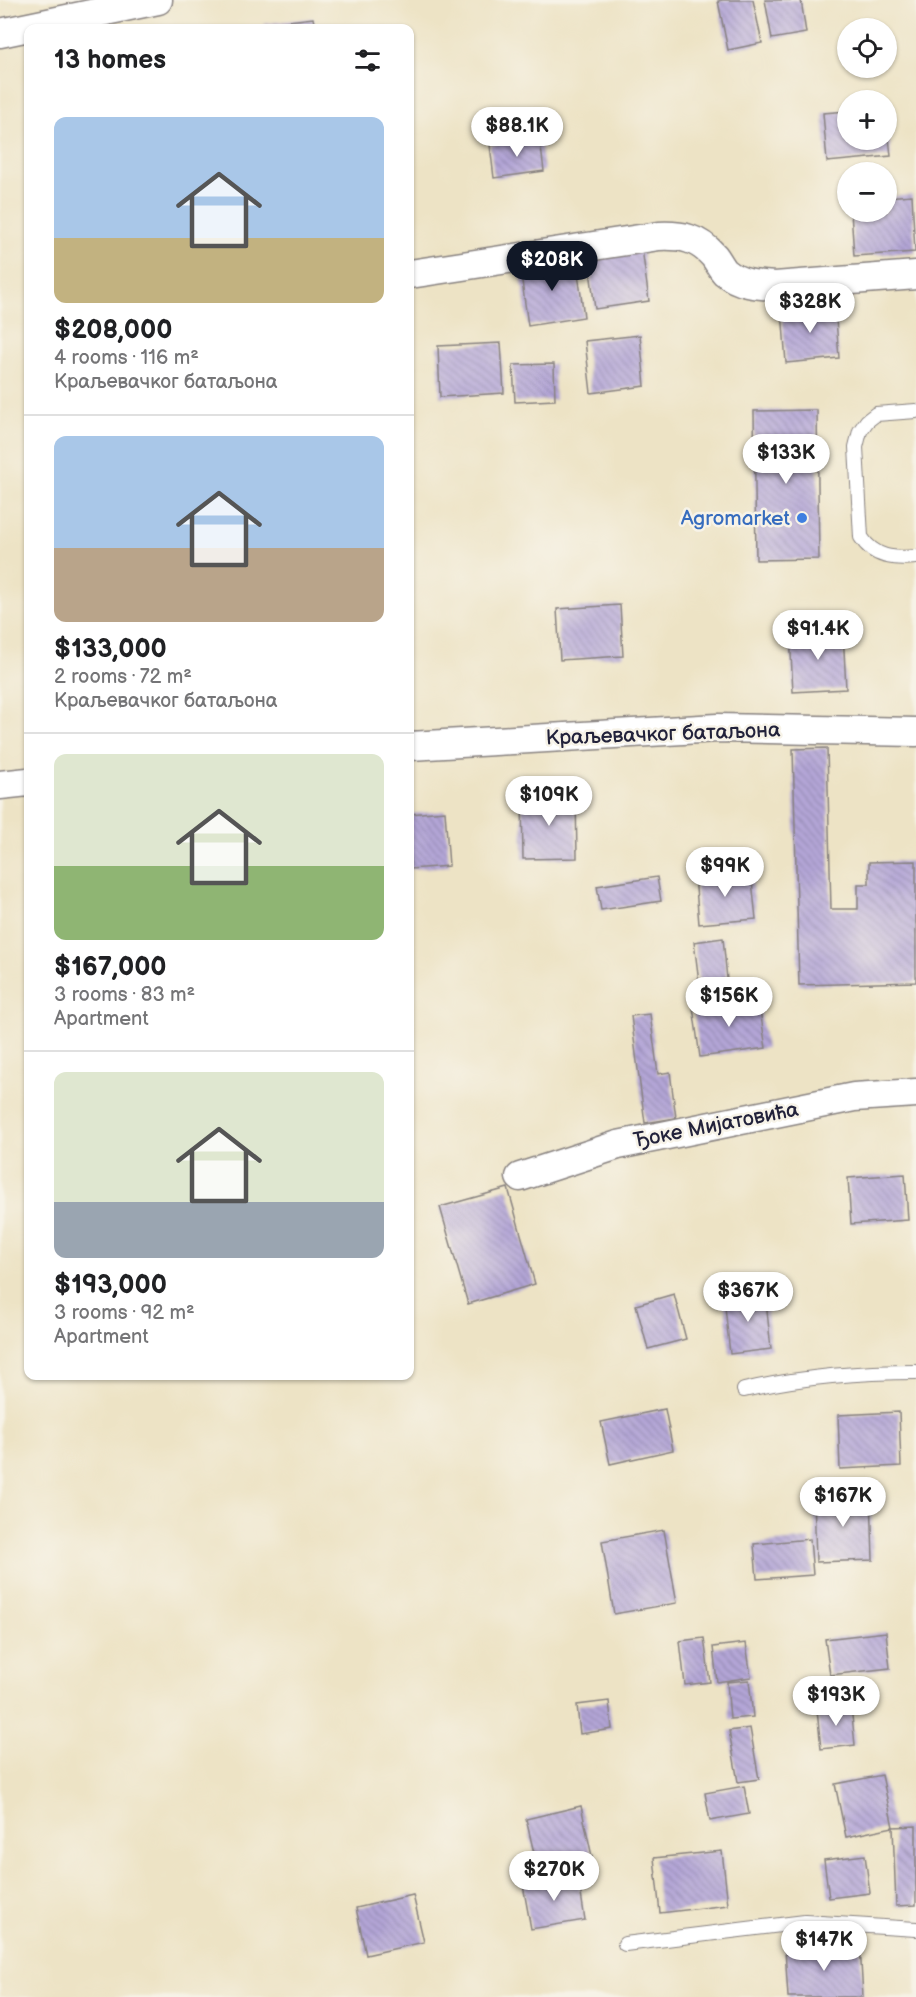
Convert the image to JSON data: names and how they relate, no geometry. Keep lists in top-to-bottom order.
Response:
{
  "streets": {
    "street": ["Краљевачког батаљона", "Ђоке Мијатовића"]
  },
  "places": ["Agromarket"],
  "page": {
    "map_buttons": ["+", "−"],
    "heading": "13 homes",
    "list": [
      {
        "name": "$208,000",
        "note": "4 rooms · 116 m² · Краљевачког батаљона"
      },
      {
        "name": "$133,000",
        "note": "2 rooms · 72 m² · Краљевачког батаљона"
      },
      {
        "name": "$167,000",
        "note": "3 rooms · 83 m² · Apartment"
      },
      {
        "name": "$193,000",
        "note": "3 rooms · 92 m² · Apartment"
      }
    ],
    "price": [
      "$88.1K",
      "$208K",
      "$328K",
      "$133K",
      "$91.4K",
      "$109K",
      "$99K",
      "$156K",
      "$367K",
      "$167K",
      "$193K",
      "$270K",
      "$147K"
    ]
  }
}
